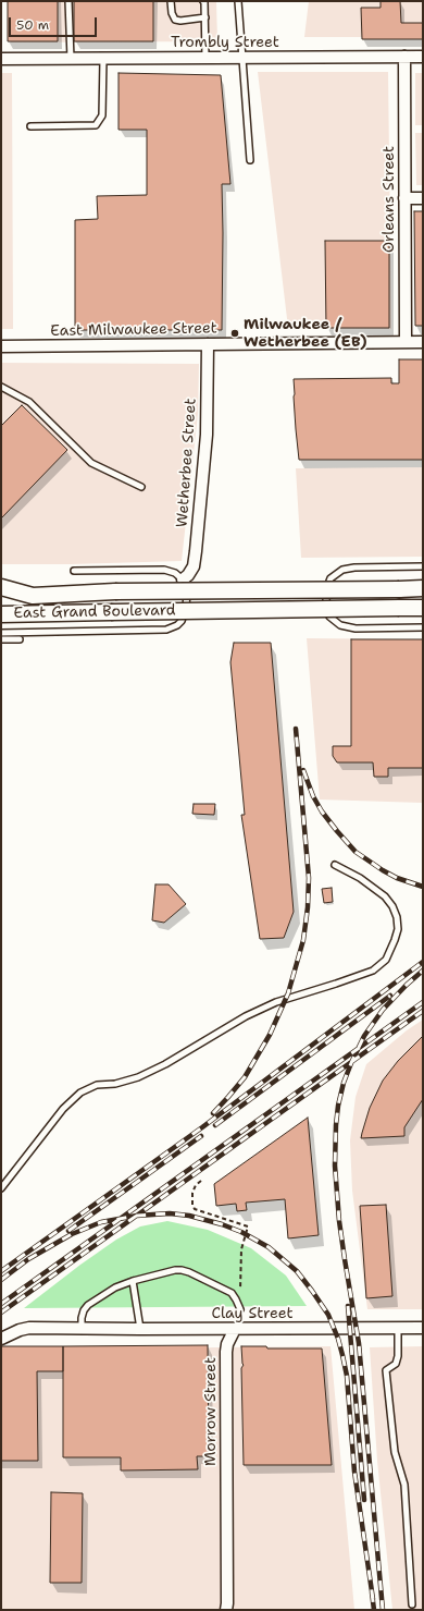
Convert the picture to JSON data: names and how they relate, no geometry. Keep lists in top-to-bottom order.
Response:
{
  "streets": {
    "main road": ["East Grand Boulevard"],
    "street": [
      "Trombly Street",
      "Orleans Street",
      "East Milwaukee Street",
      "Wetherbee Street",
      "Clay Street",
      "Morrow Street"
    ]
  },
  "crossings": [
    ["Trombly Street", "Orleans Street"],
    ["Orleans Street", "East Milwaukee Street"],
    ["East Milwaukee Street", "Wetherbee Street"],
    ["Wetherbee Street", "East Grand Boulevard"],
    ["Clay Street", "Morrow Street"]
  ],
  "places": ["Milwaukee / Wetherbee (EB)"],
  "scale_bar": "50 m"
}
